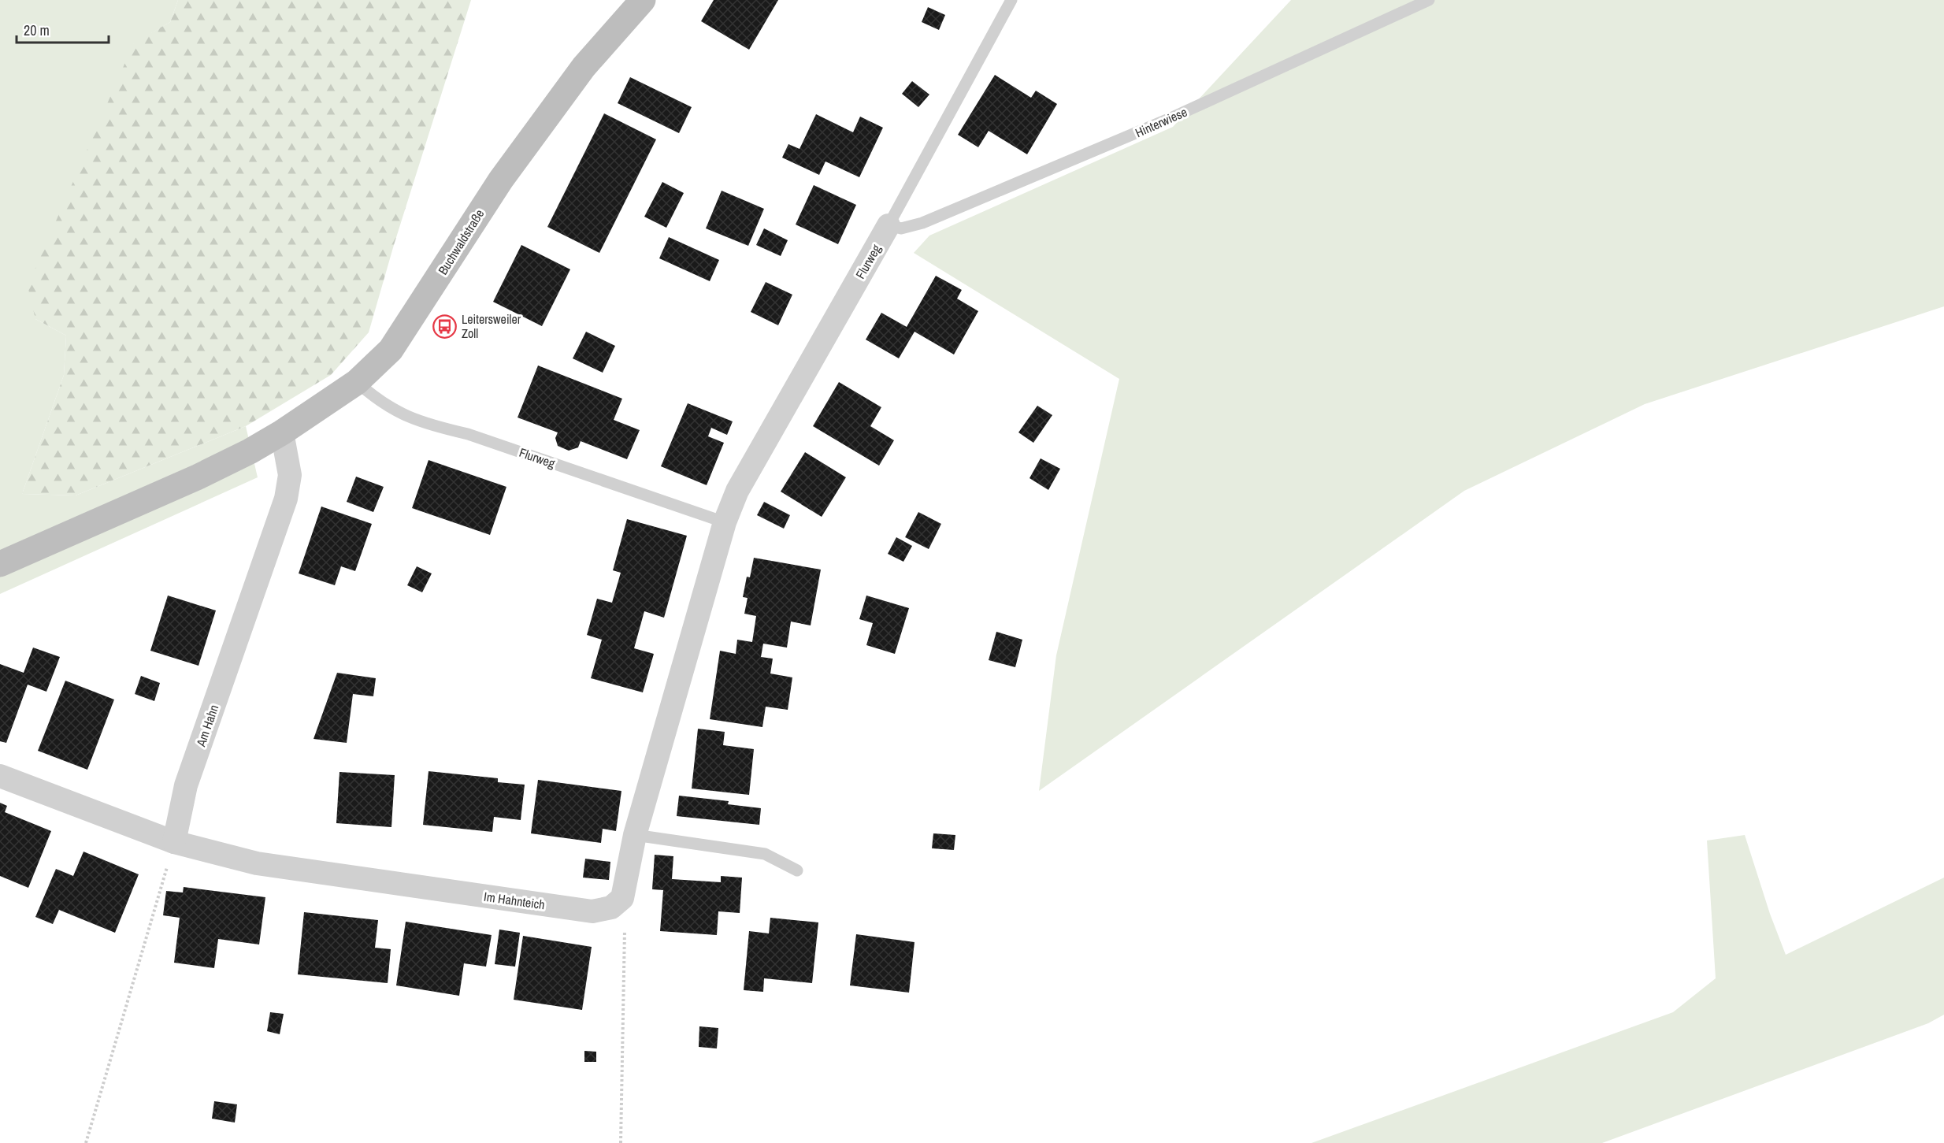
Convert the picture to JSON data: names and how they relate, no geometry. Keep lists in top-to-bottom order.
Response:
{
  "streets": {
    "main road": ["Buchwaldstraße"],
    "street": ["Flurweg", "Am Hahn", "Im Hahnteich"],
    "lane": ["Hinterwiese"]
  },
  "crossings": [
    ["Hinterwiese", "Flurweg"],
    ["Buchwaldstraße", "Flurweg"],
    ["Buchwaldstraße", "Am Hahn"],
    ["Am Hahn", "Im Hahnteich"]
  ],
  "places": {
    "bus stop": ["Leitersweiler Zoll"]
  },
  "scale_bar": "20 m"
}
